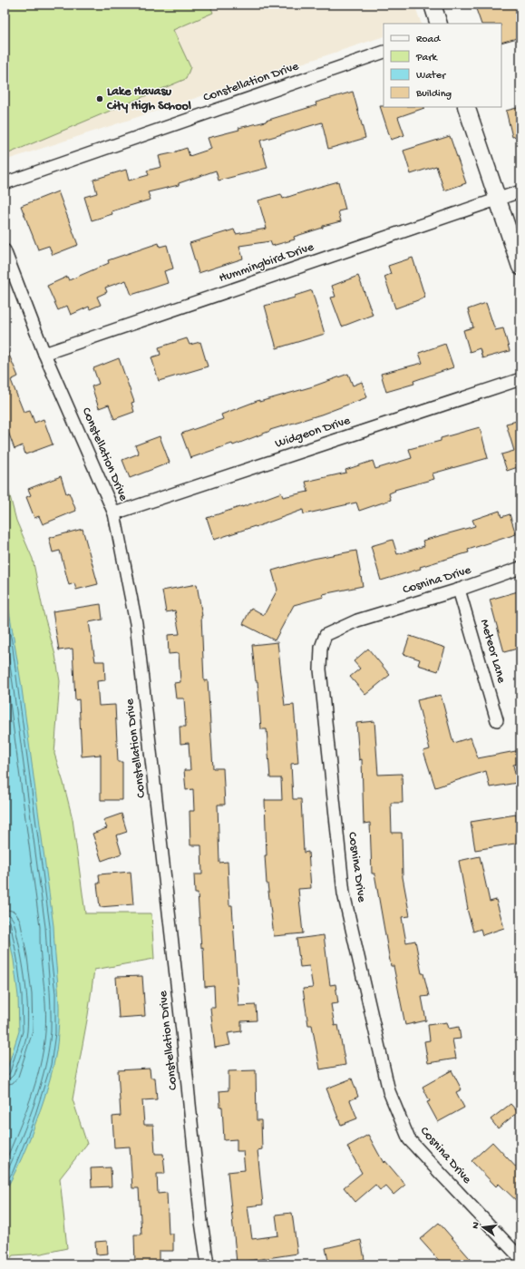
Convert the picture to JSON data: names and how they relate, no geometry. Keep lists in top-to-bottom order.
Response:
{
  "streets": {
    "street": [
      "Constellation Drive",
      "Hummingbird Drive",
      "Widgeon Drive",
      "Cosnina Drive",
      "Meteor Lane"
    ]
  },
  "crossings": [
    ["Constellation Drive", "Hummingbird Drive"],
    ["Constellation Drive", "Widgeon Drive"],
    ["Cosnina Drive", "Meteor Lane"]
  ],
  "places": ["Lake Havasu City High School"],
  "legend": [
    "Road",
    "Park",
    "Water",
    "Building"
  ],
  "north": "left"
}
